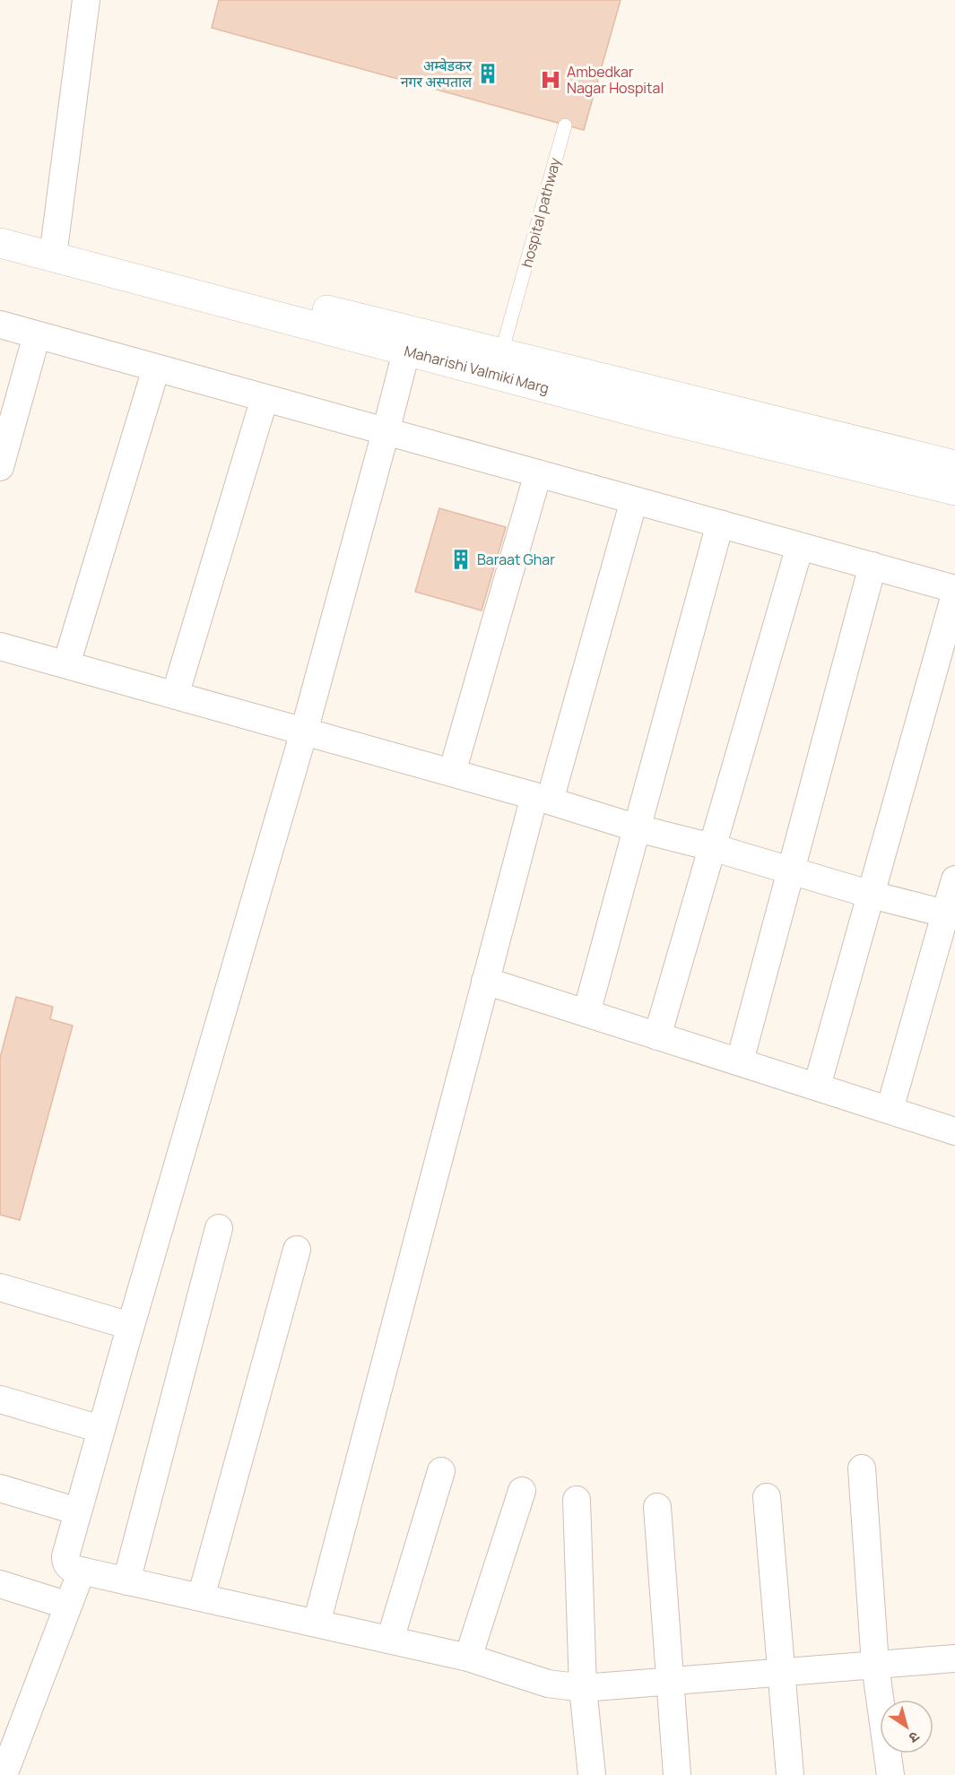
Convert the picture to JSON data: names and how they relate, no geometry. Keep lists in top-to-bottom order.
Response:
{
  "streets": {
    "street": ["Maharishi Valmiki Marg"],
    "lane": ["hospital pathway"]
  },
  "crossings": [
    ["hospital pathway", "Maharishi Valmiki Marg"]
  ],
  "places": {
    "building": ["अम्बेडकर नगर अस्पताल", "Baraat Ghar"],
    "hospital": ["Ambedkar Nagar Hospital"]
  },
  "north": "bottom right"
}
